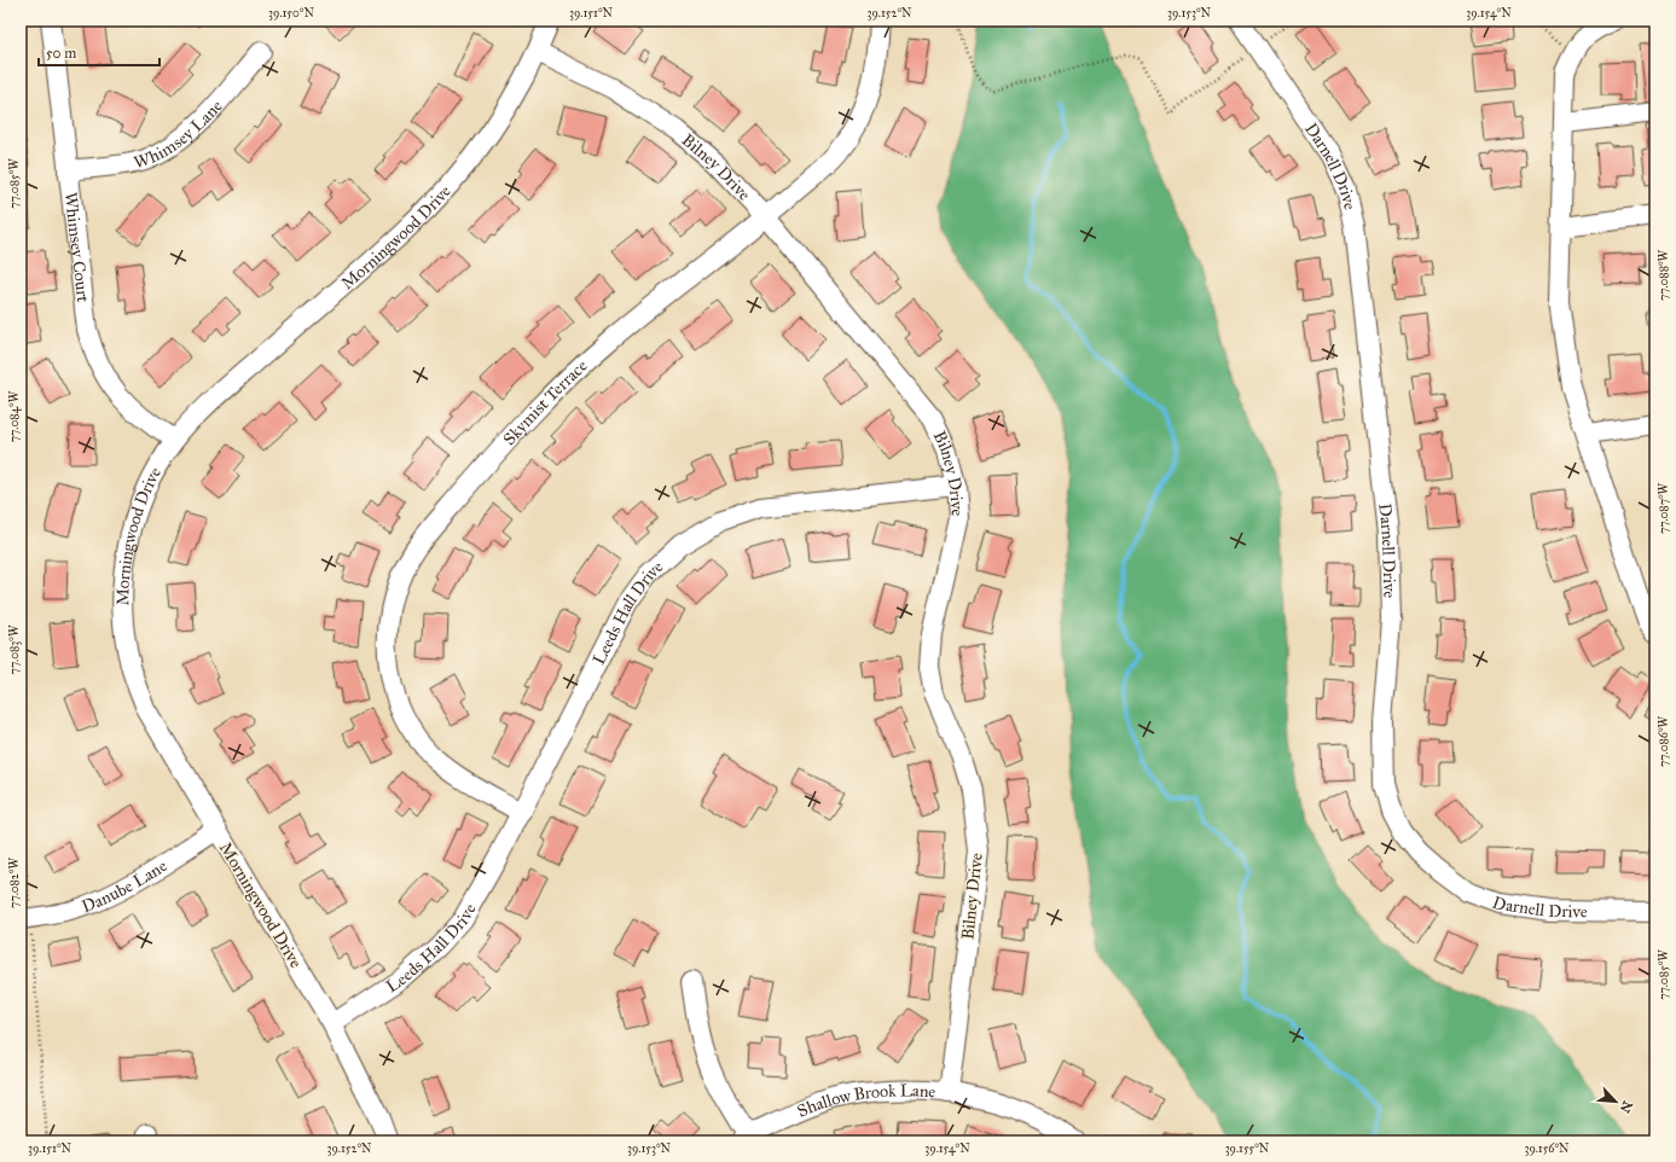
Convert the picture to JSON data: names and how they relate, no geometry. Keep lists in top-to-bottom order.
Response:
{
  "streets": {
    "street": [
      "Whimsey Lane",
      "Bilney Drive",
      "Darnell Drive",
      "Morningwood Drive",
      "Whimsey Court",
      "Skymist Terrace",
      "Leeds Hall Drive",
      "Danube Lane",
      "Shallow Brook Lane"
    ]
  },
  "crossings": [
    ["Whimsey Lane", "Whimsey Court"],
    ["Bilney Drive", "Morningwood Drive"],
    ["Bilney Drive", "Skymist Terrace"],
    ["Bilney Drive", "Leeds Hall Drive"],
    ["Bilney Drive", "Shallow Brook Lane"],
    ["Morningwood Drive", "Whimsey Court"],
    ["Morningwood Drive", "Leeds Hall Drive"],
    ["Morningwood Drive", "Danube Lane"],
    ["Skymist Terrace", "Leeds Hall Drive"]
  ],
  "scale_bar": "50 m",
  "north": "bottom right",
  "coordinates": [
    "39.150°N",
    "39.151°N",
    "39.152°N",
    "39.153°N",
    "39.154°N",
    "77.085°W",
    "77.088°W",
    "77.084°W",
    "77.087°W",
    "77.083°W",
    "77.086°W",
    "77.082°W",
    "39.155°N",
    "39.156°N"
  ]
}
